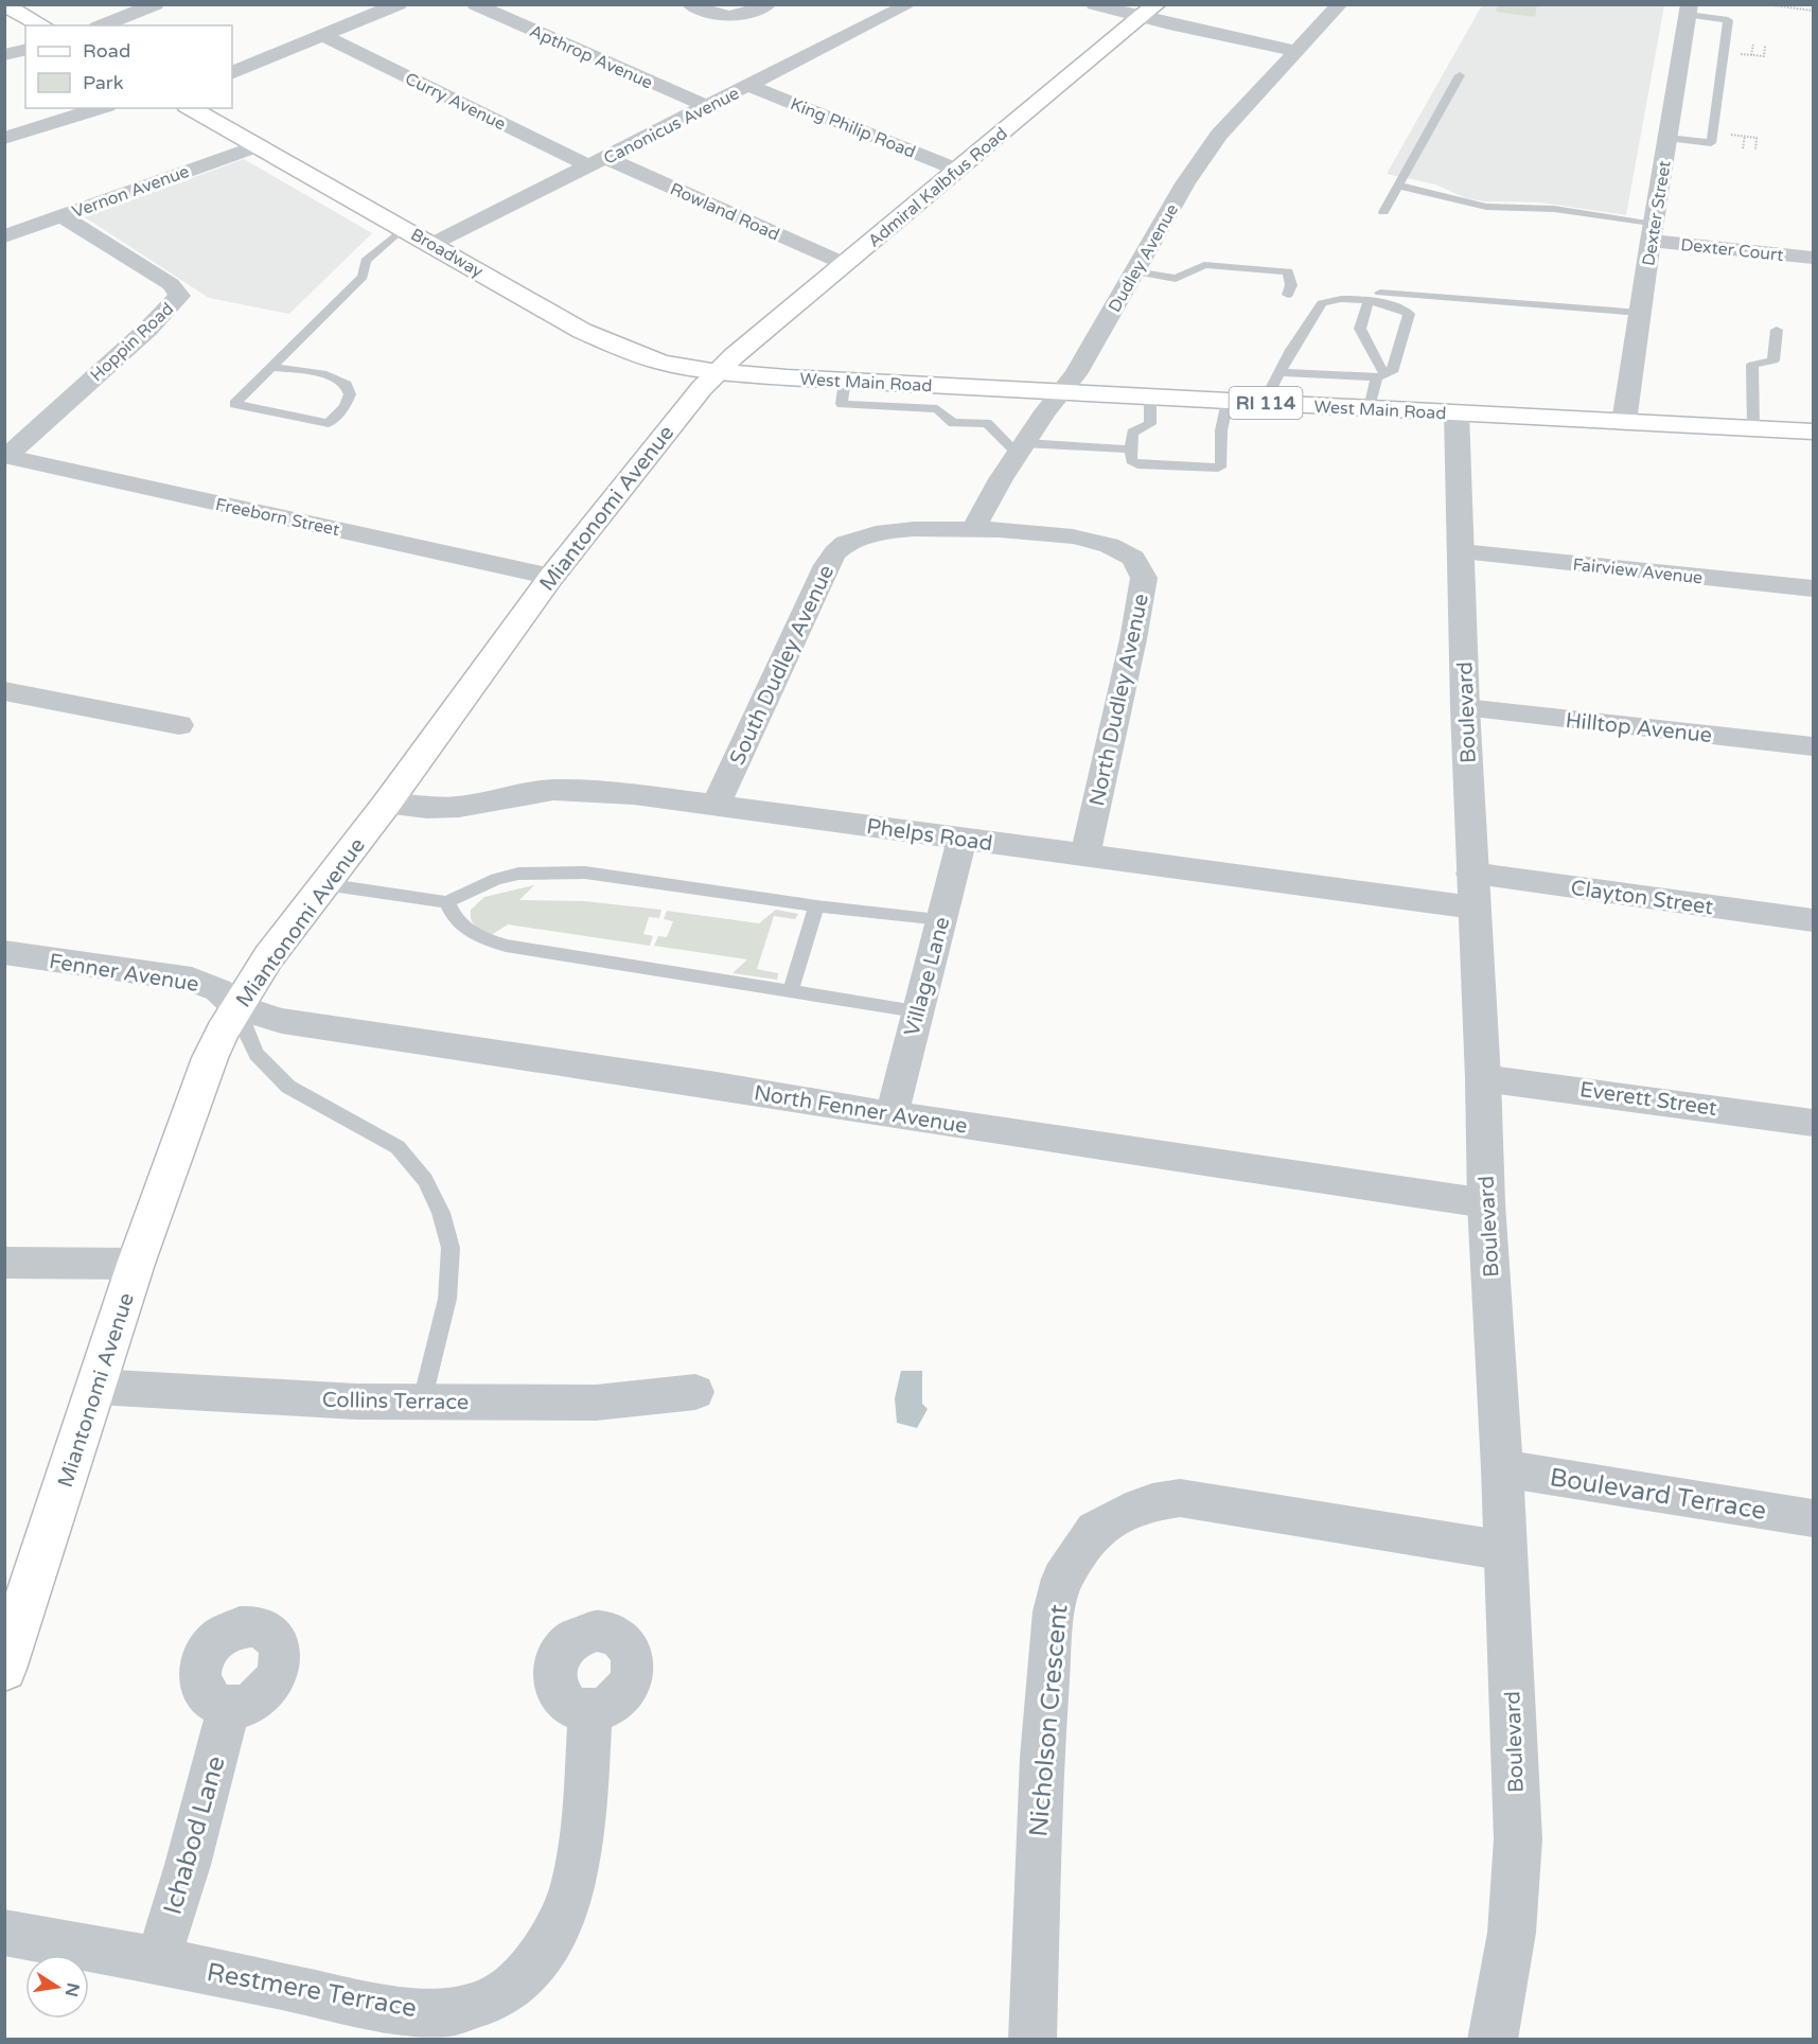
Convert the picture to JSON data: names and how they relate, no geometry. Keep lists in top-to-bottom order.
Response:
{
  "streets": {
    "main road": [
      "Admiral Kalbfus Road",
      "Broadway",
      "West Main Road",
      "RI 114",
      "Miantonomi Avenue"
    ],
    "street": [
      "Apthrop Avenue",
      "Curry Avenue",
      "Canonicus Avenue",
      "King Philip Road",
      "Vernon Avenue",
      "Rowland Road",
      "Dexter Street",
      "Dexter Court",
      "Dudley Avenue",
      "Hoppin Road",
      "Freeborn Street",
      "Fairview Avenue",
      "South Dudley Avenue",
      "North Dudley Avenue",
      "Boulevard",
      "Hilltop Avenue",
      "Phelps Road",
      "Clayton Street",
      "Fenner Avenue",
      "Village Lane",
      "Everett Street",
      "North Fenner Avenue",
      "Collins Terrace",
      "Boulevard Terrace",
      "Nicholson Crescent",
      "Ichabod Lane",
      "Restmere Terrace"
    ]
  },
  "crossings": [
    ["Apthrop Avenue", "Canonicus Avenue"],
    ["Curry Avenue", "Canonicus Avenue"],
    ["Curry Avenue", "Rowland Road"],
    ["Canonicus Avenue", "King Philip Road"],
    ["Canonicus Avenue", "Rowland Road"],
    ["Canonicus Avenue", "Broadway"],
    ["King Philip Road", "Admiral Kalbfus Road"],
    ["Admiral Kalbfus Road", "Rowland Road"],
    ["Admiral Kalbfus Road", "Broadway"],
    ["Admiral Kalbfus Road", "West Main Road"],
    ["Admiral Kalbfus Road", "Miantonomi Avenue"],
    ["Vernon Avenue", "Broadway"],
    ["Vernon Avenue", "Hoppin Road"],
    ["Dexter Street", "Dexter Court"],
    ["Dexter Street", "West Main Road"],
    ["Broadway", "West Main Road"],
    ["Broadway", "Miantonomi Avenue"],
    ["Dudley Avenue", "West Main Road"],
    ["Dudley Avenue", "South Dudley Avenue"],
    ["Dudley Avenue", "North Dudley Avenue"],
    ["Hoppin Road", "Freeborn Street"],
    ["West Main Road", "Miantonomi Avenue"],
    ["West Main Road", "Boulevard"],
    ["Miantonomi Avenue", "Freeborn Street"],
    ["Miantonomi Avenue", "Phelps Road"],
    ["Miantonomi Avenue", "Fenner Avenue"],
    ["Miantonomi Avenue", "North Fenner Avenue"],
    ["Miantonomi Avenue", "Collins Terrace"],
    ["Fairview Avenue", "Boulevard"],
    ["South Dudley Avenue", "North Dudley Avenue"],
    ["South Dudley Avenue", "Phelps Road"],
    ["North Dudley Avenue", "Phelps Road"],
    ["Boulevard", "Hilltop Avenue"],
    ["Boulevard", "Phelps Road"],
    ["Boulevard", "Clayton Street"],
    ["Boulevard", "Everett Street"],
    ["Boulevard", "North Fenner Avenue"],
    ["Boulevard", "Boulevard Terrace"],
    ["Boulevard", "Nicholson Crescent"],
    ["Phelps Road", "Clayton Street"],
    ["Phelps Road", "Village Lane"],
    ["Fenner Avenue", "North Fenner Avenue"],
    ["Village Lane", "North Fenner Avenue"],
    ["Ichabod Lane", "Restmere Terrace"]
  ],
  "legend": ["Road", "Park"],
  "north": "right"
}
